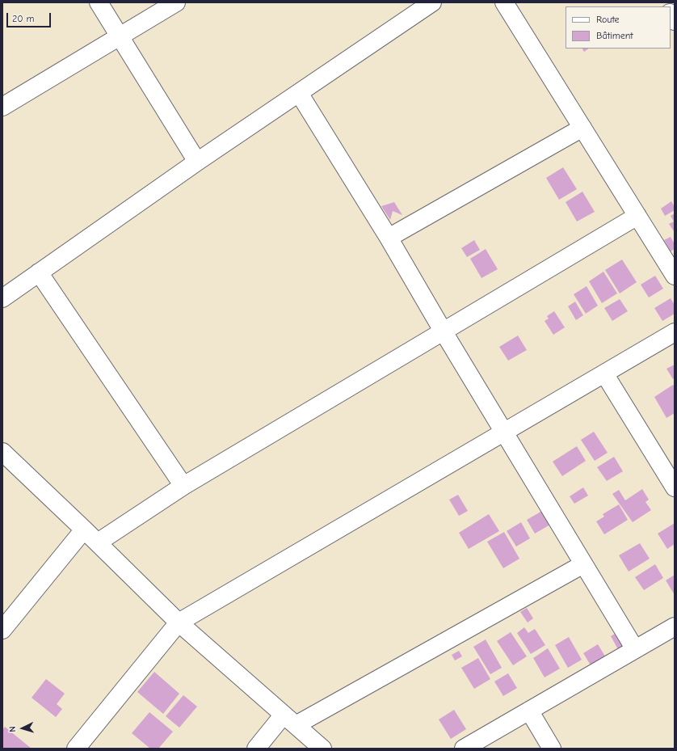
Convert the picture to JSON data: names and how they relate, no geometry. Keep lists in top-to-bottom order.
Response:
{
  "legend": ["Route", "Bâtiment"],
  "scale_bar": "20 m",
  "north": "left"
}
